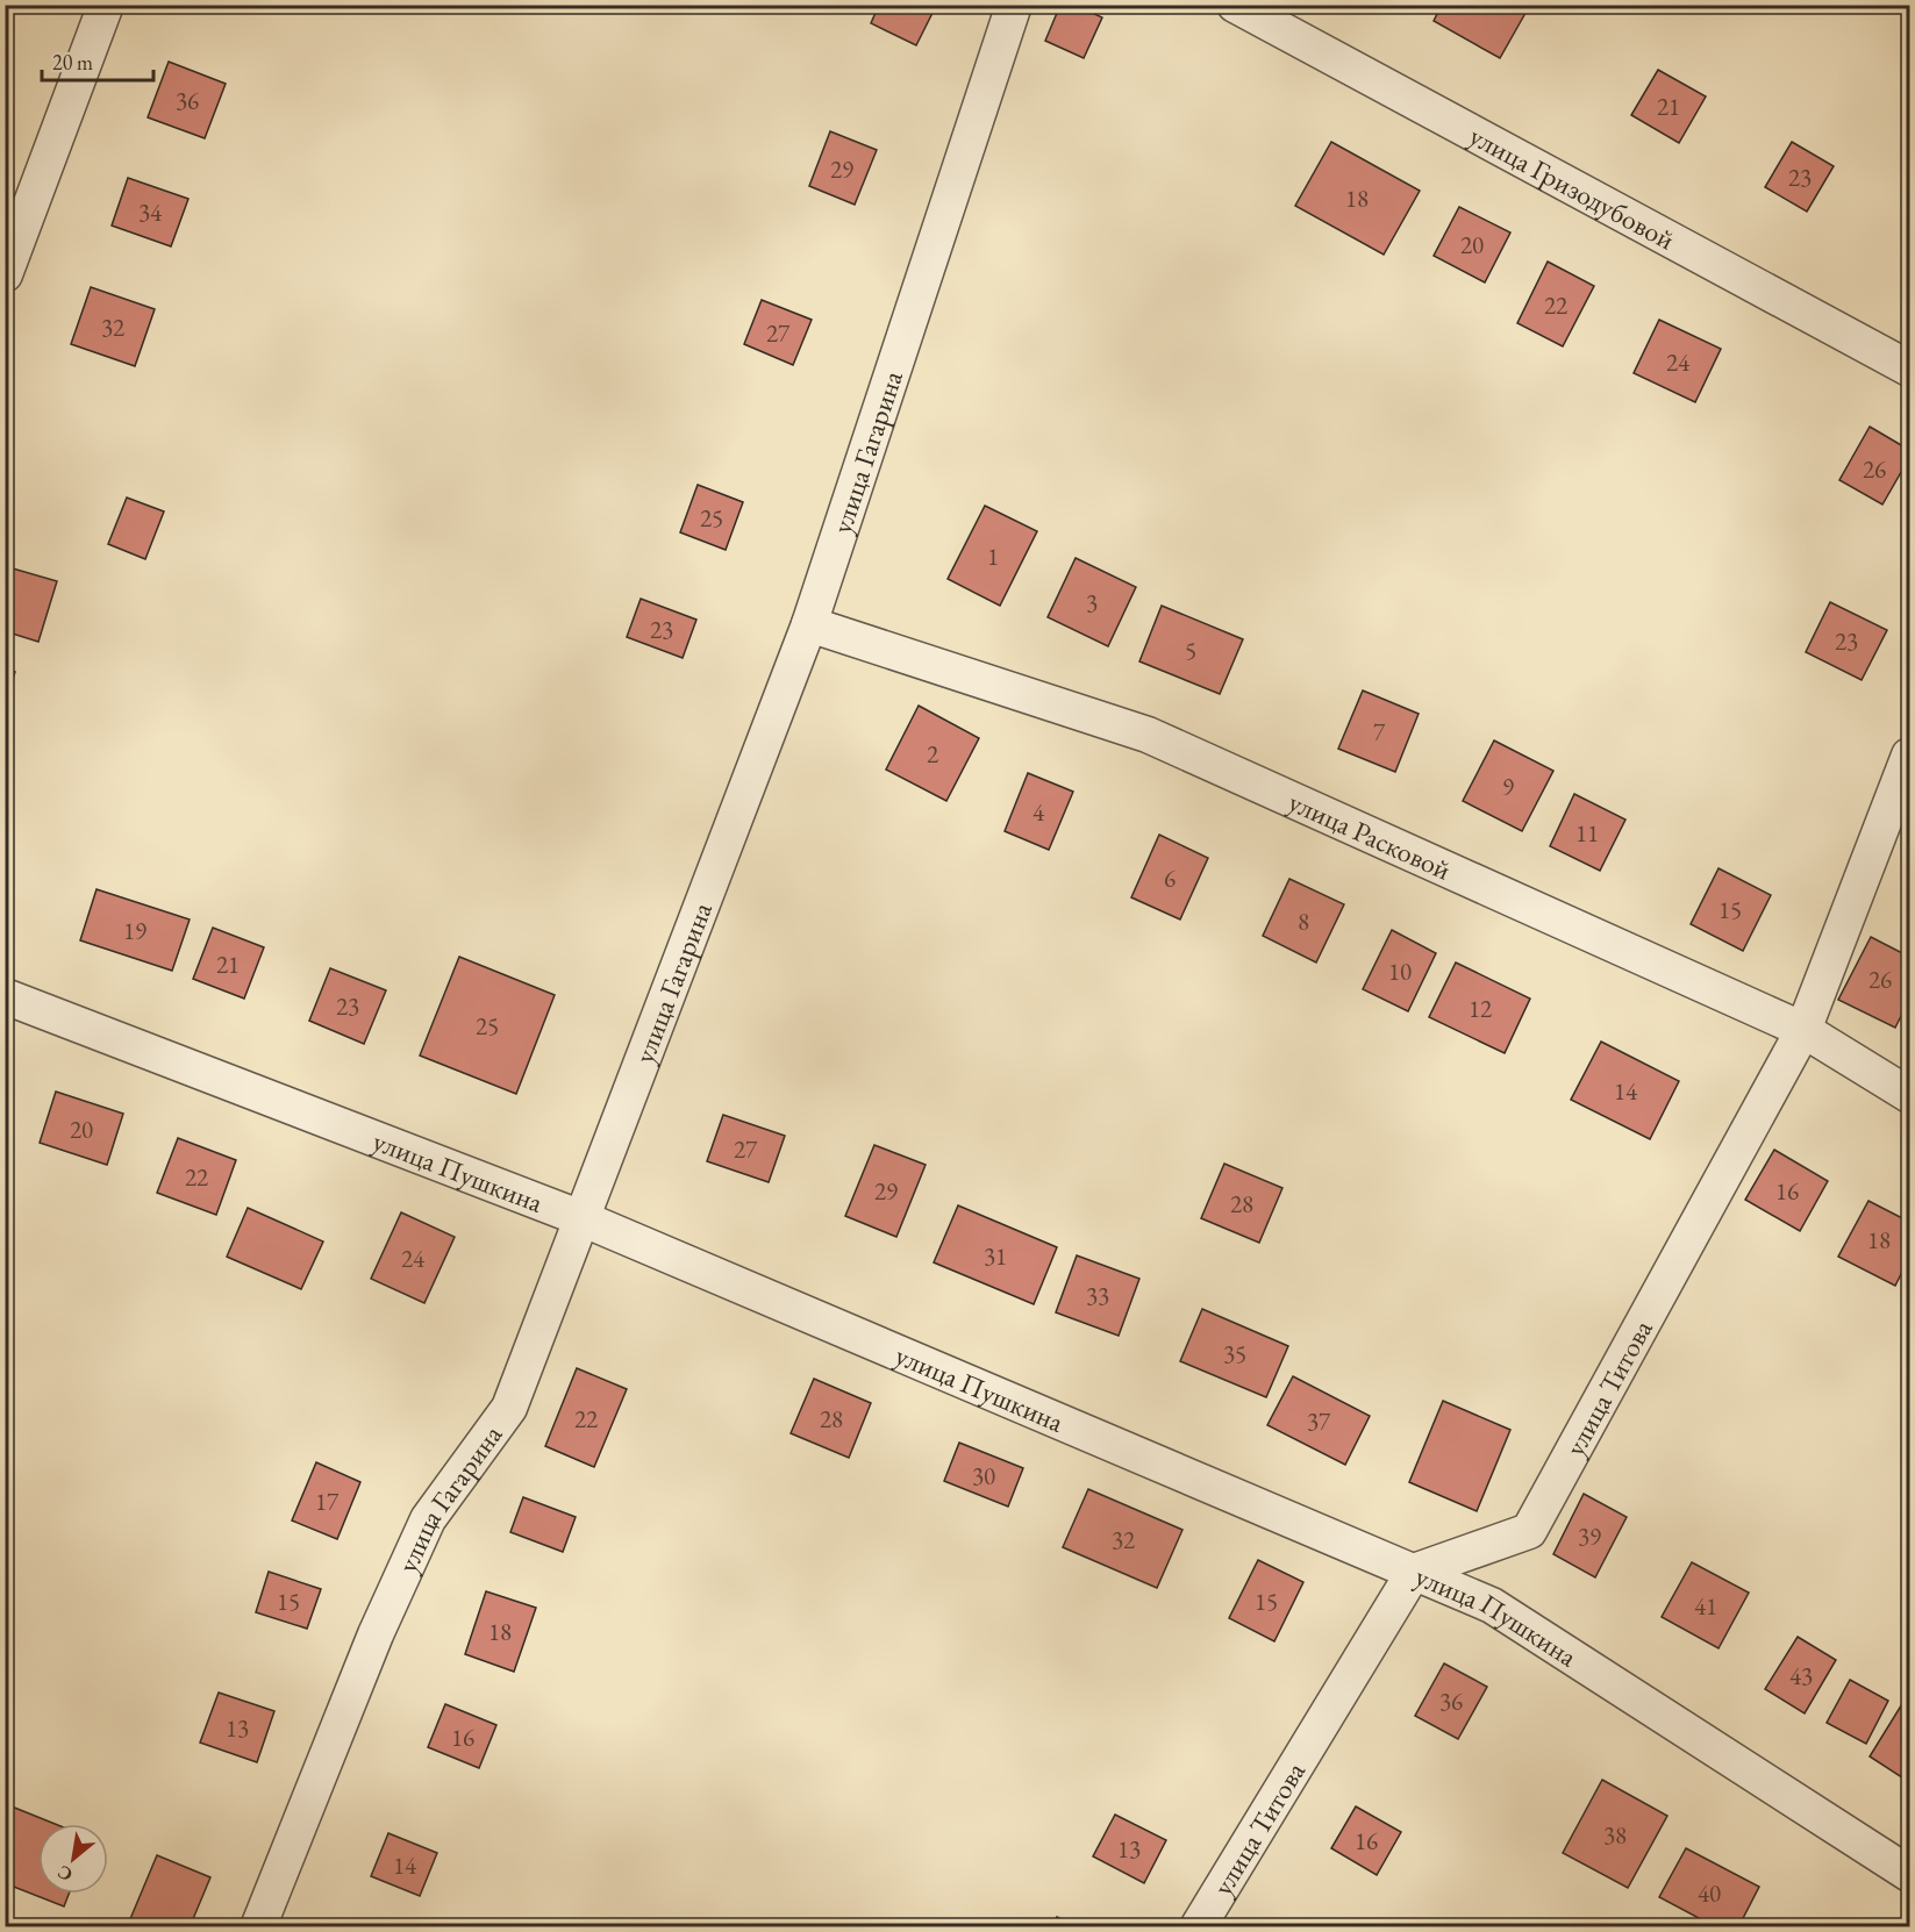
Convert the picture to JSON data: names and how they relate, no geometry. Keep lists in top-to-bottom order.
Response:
{
  "streets": {
    "street": [
      "улица Гризодубовой",
      "улица Гагарина",
      "улица Расковой",
      "улица Пушкина",
      "улица Титова"
    ]
  },
  "crossings": [
    ["улица Гагарина", "улица Расковой"],
    ["улица Гагарина", "улица Пушкина"],
    ["улица Расковой", "улица Титова"],
    ["улица Пушкина", "улица Титова"]
  ],
  "house_numbers": [
    "36",
    "21",
    "29",
    "23",
    "18",
    "34",
    "20",
    "22",
    "32",
    "27",
    "24",
    "26",
    "25",
    "1",
    "3",
    "23",
    "23",
    "5",
    "7",
    "2",
    "9",
    "4",
    "11",
    "6",
    "15",
    "8",
    "19",
    "21",
    "10",
    "26",
    "23",
    "12",
    "25",
    "14",
    "20",
    "27",
    "22",
    "29",
    "16",
    "28",
    "18",
    "31",
    "24",
    "33",
    "35",
    "22",
    "28",
    "37",
    "30",
    "17",
    "39",
    "32",
    "15",
    "15",
    "41",
    "18",
    "43",
    "36",
    "13",
    "16",
    "38",
    "16",
    "13",
    "14",
    "40"
  ],
  "scale_bar": "20 m",
  "north": "bottom left"
}
